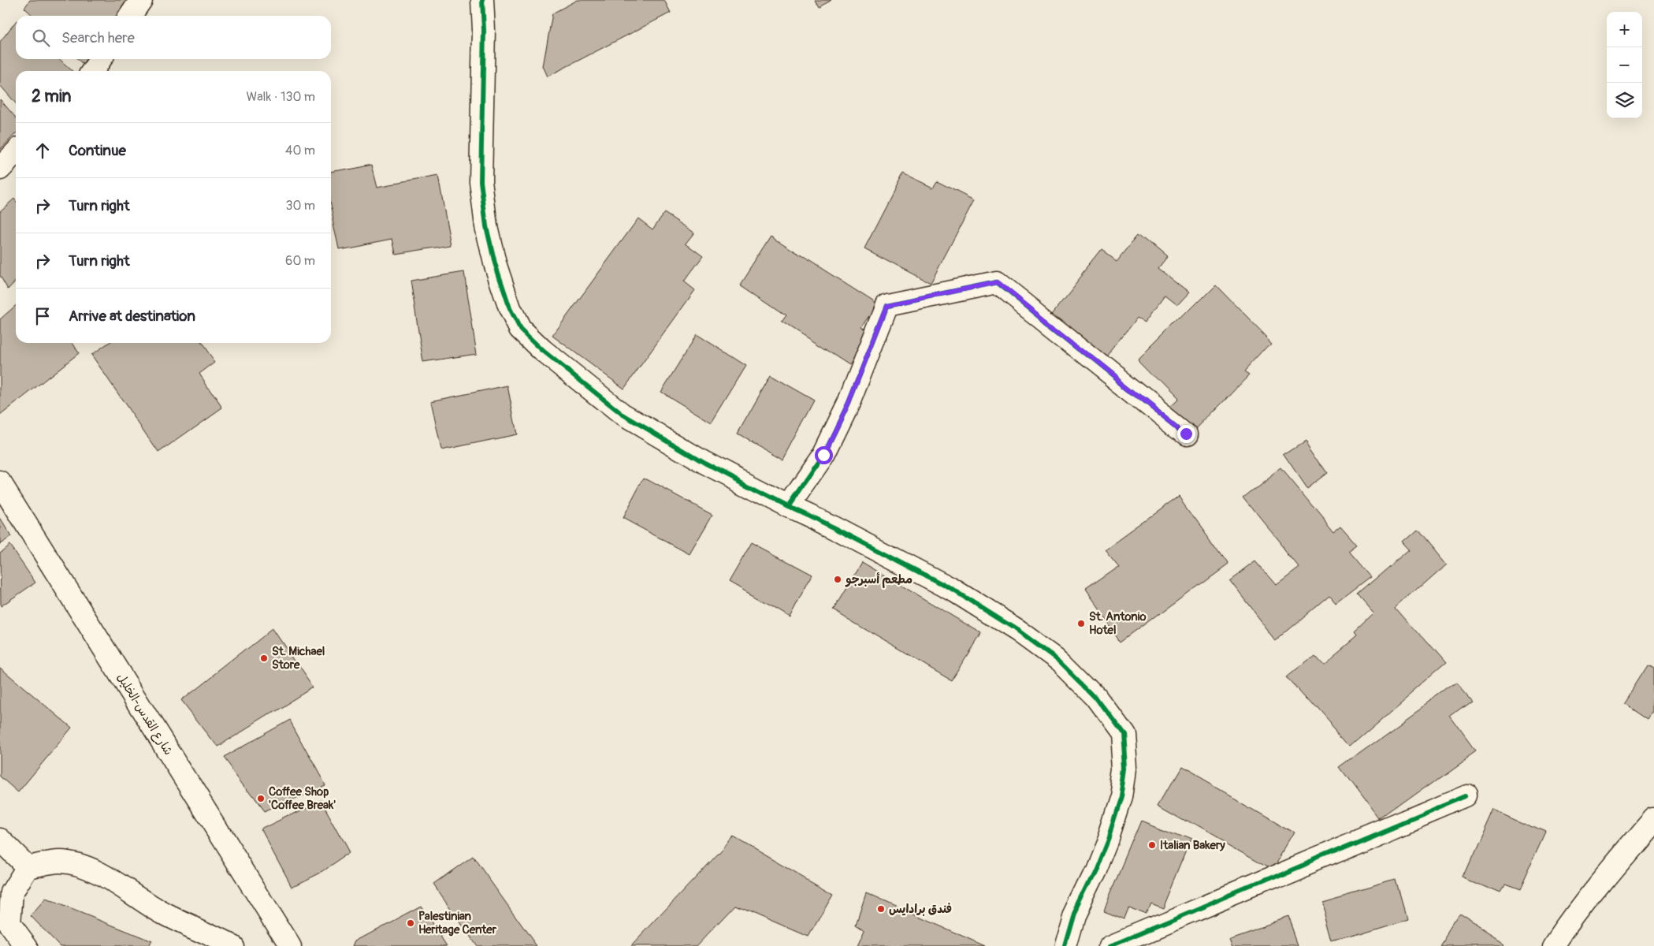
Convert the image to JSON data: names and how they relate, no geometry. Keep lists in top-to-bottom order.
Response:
{
  "streets": {
    "street": ["شارع القدس-الخليل"]
  },
  "places": [
    "مطعم أسبرجو",
    "St. Antonio Hotel",
    "St. Michael Store",
    "Coffee Shop 'Coffee Break'",
    "Italian Bakery",
    "فندق برادايس",
    "Palestinian Heritage Center"
  ],
  "page": {
    "map_buttons": ["+", "−"],
    "search": "Search here",
    "heading": ["2 min", "Walk · 130 m"],
    "list": [
      ["Continue", "40 m"],
      ["Turn right", "30 m"],
      ["Turn right", "60 m"],
      "Arrive at destination"
    ]
  }
}
